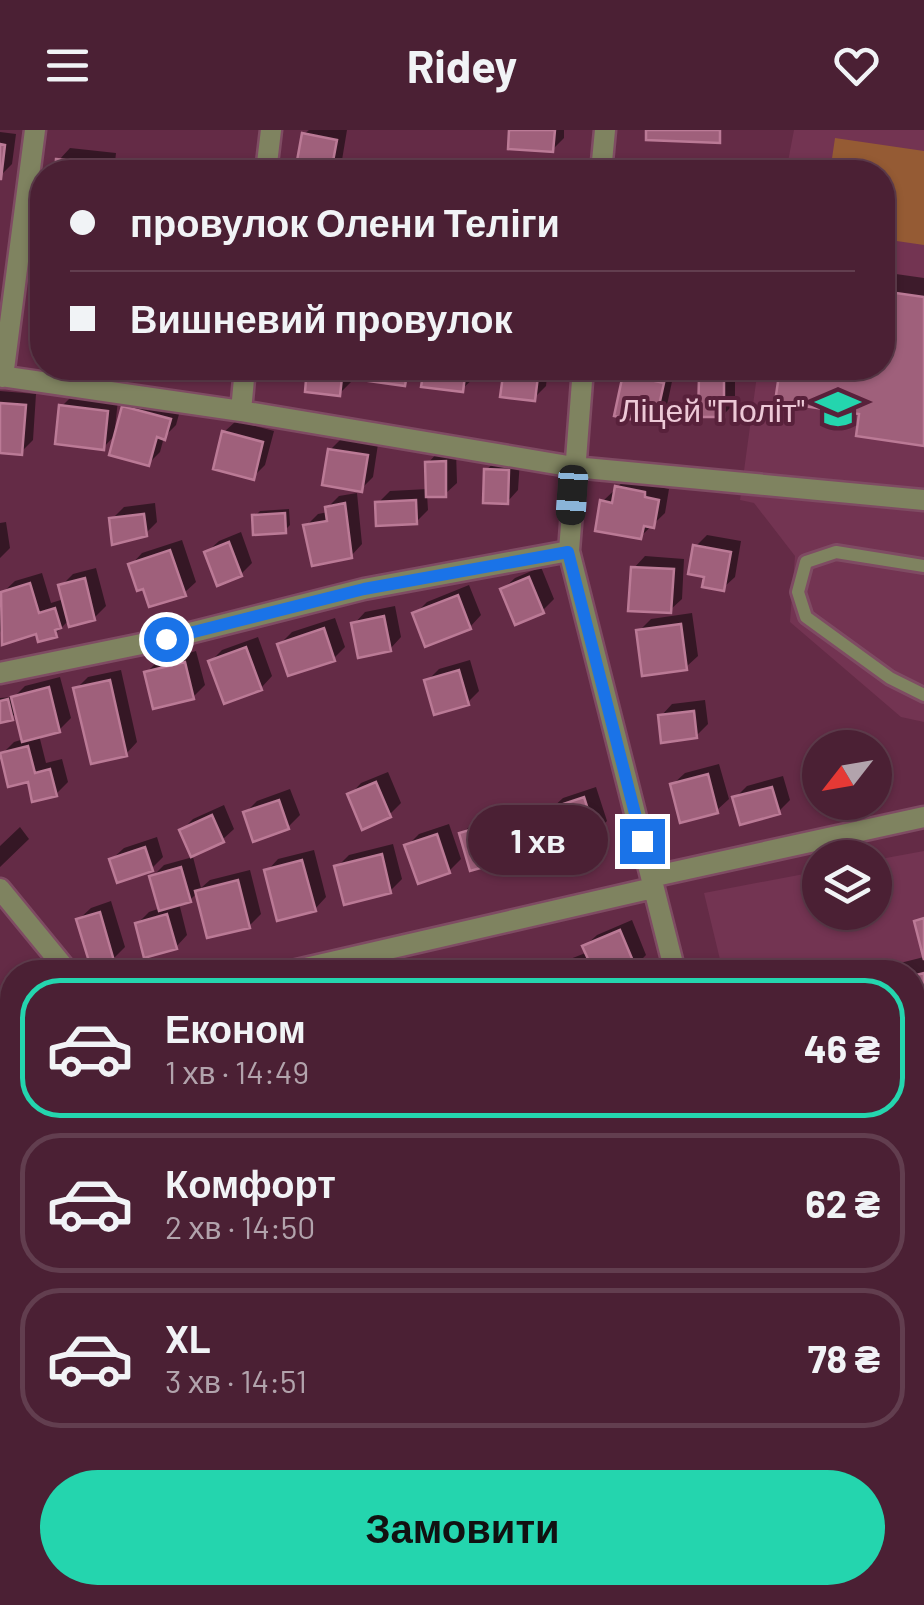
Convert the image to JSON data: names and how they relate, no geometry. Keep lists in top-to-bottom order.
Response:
{
  "places": {
    "school or university": ["Ліцей \"Політ\""]
  },
  "north": "bottom left",
  "page": {
    "header": "Ridey",
    "banner": ["провулок Олени Теліги", "Вишневий провулок"],
    "bubble": "1 хв",
    "list": [
      {
        "name": "Економ",
        "note": "1 хв · 14:49",
        "value": "46 ₴"
      },
      {
        "name": "Комфорт",
        "note": "2 хв · 14:50",
        "value": "62 ₴"
      },
      {
        "name": "XL",
        "note": "3 хв · 14:51",
        "value": "78 ₴"
      }
    ],
    "buttons": "Замовити"
  }
}
